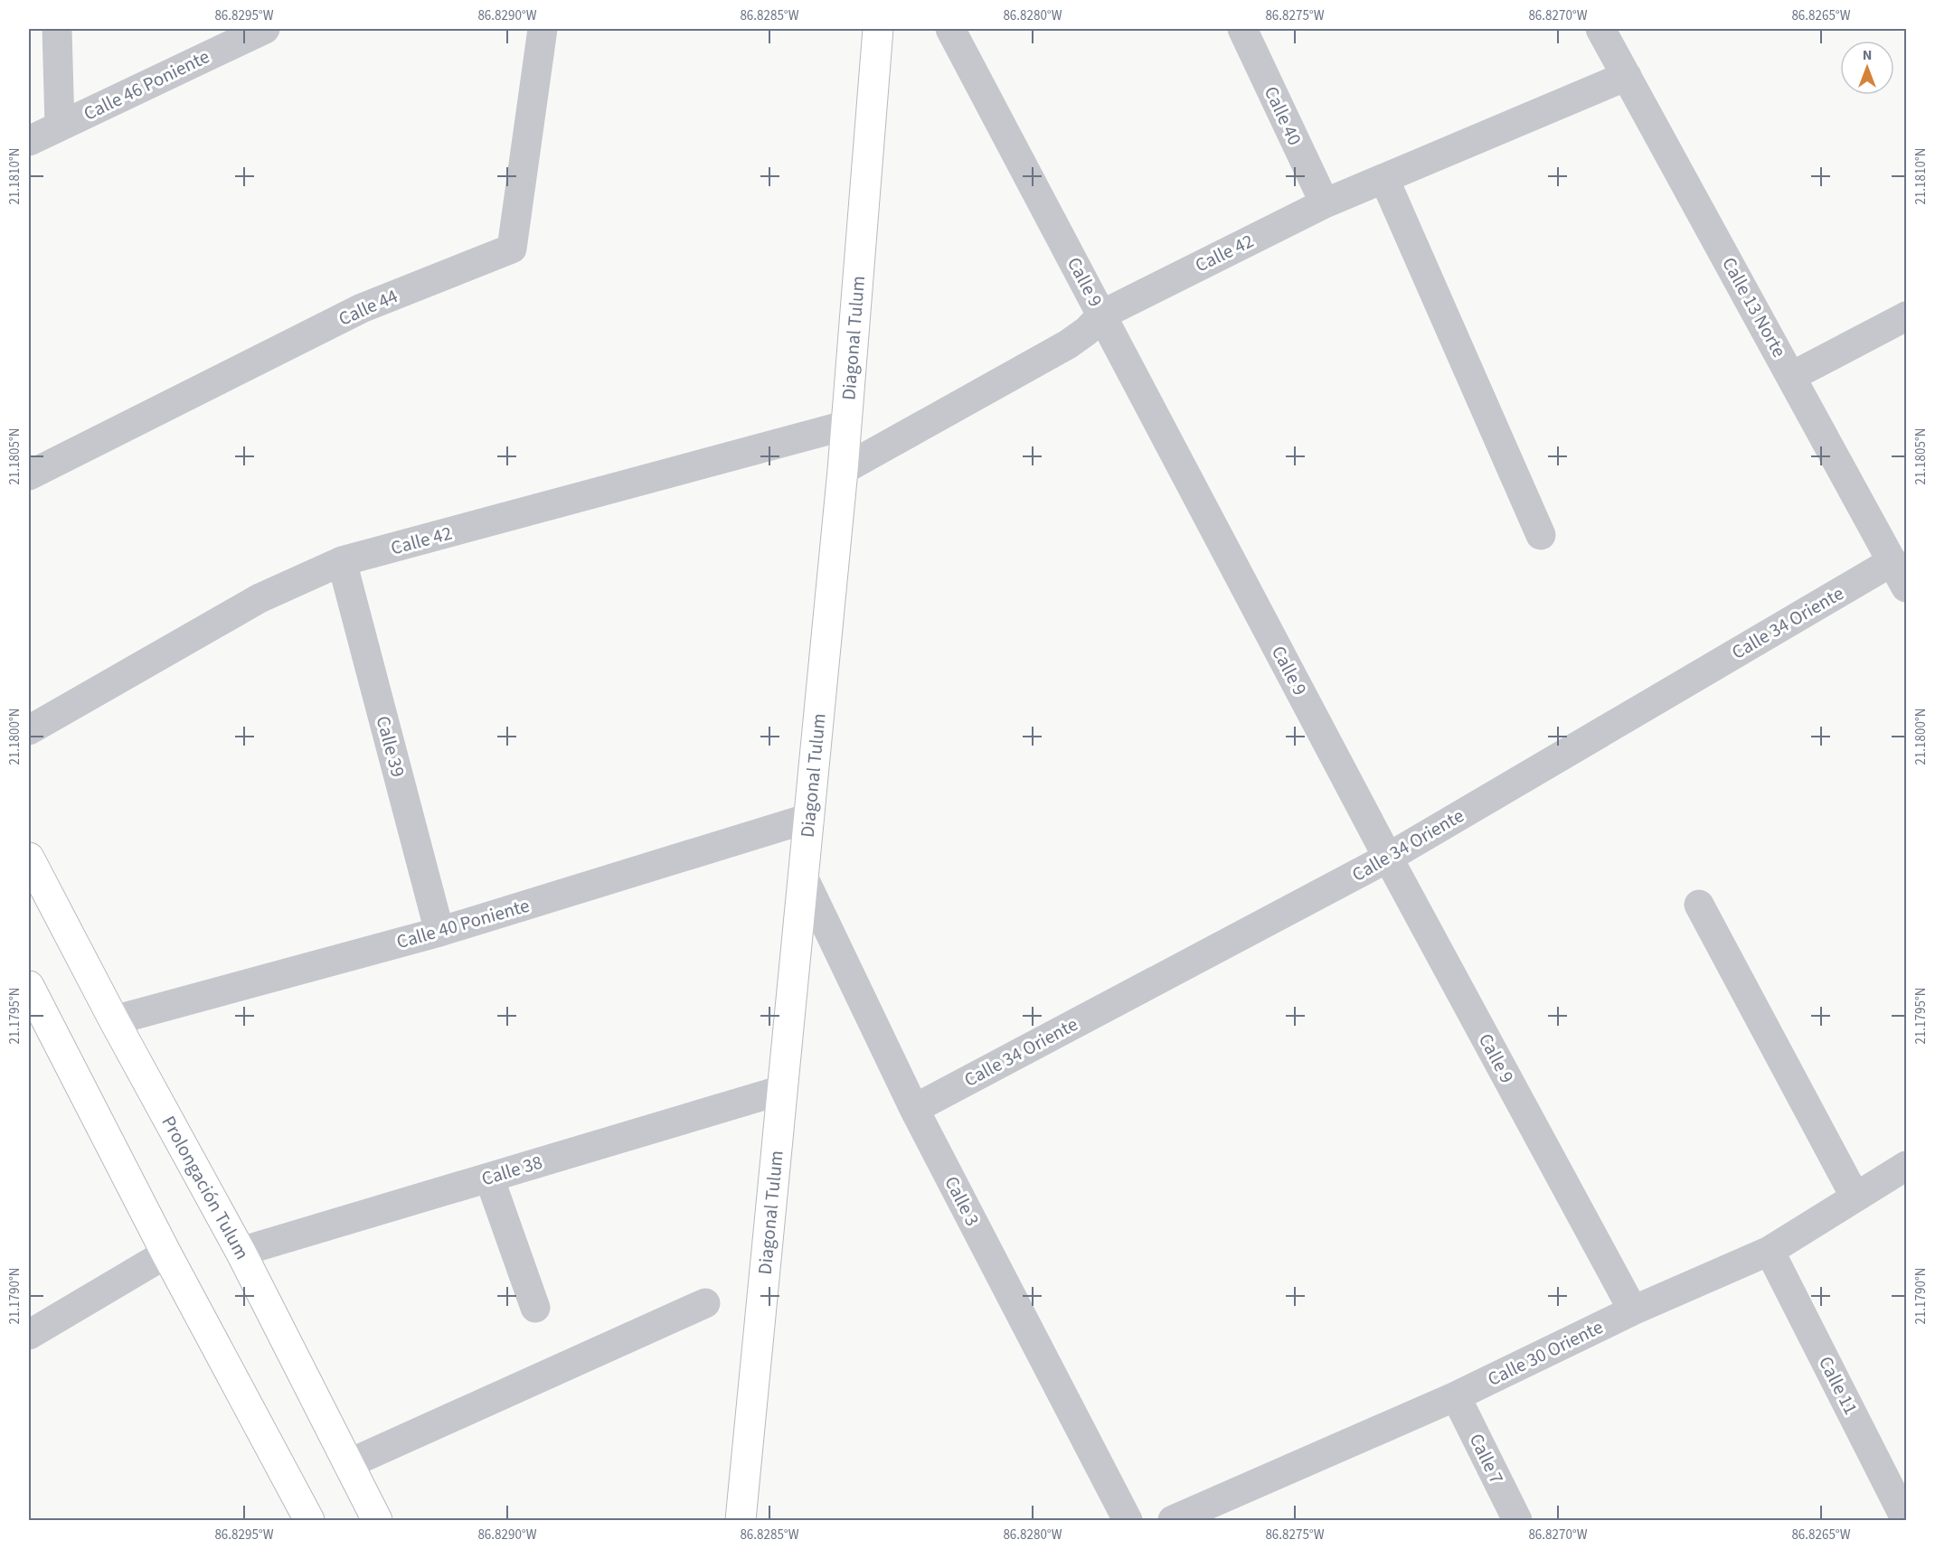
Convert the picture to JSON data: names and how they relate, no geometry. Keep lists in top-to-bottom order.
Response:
{
  "streets": {
    "main road": ["Diagonal Tulum", "Prolongación Tulum"],
    "street": [
      "Calle 46 Poniente",
      "Calle 40",
      "Calle 42",
      "Calle 9",
      "Calle 44",
      "Calle 13 Norte",
      "Calle 34 Oriente",
      "Calle 39",
      "Calle 40 Poniente",
      "Calle 38",
      "Calle 3",
      "Calle 30 Oriente",
      "Calle 11",
      "Calle 7"
    ]
  },
  "crossings": [
    ["Calle 40", "Calle 42"],
    ["Calle 42", "Calle 9"],
    ["Calle 42", "Calle 13 Norte"],
    ["Calle 42", "Diagonal Tulum"],
    ["Calle 42", "Calle 39"],
    ["Calle 9", "Calle 34 Oriente"],
    ["Calle 9", "Calle 30 Oriente"],
    ["Calle 13 Norte", "Calle 34 Oriente"],
    ["Diagonal Tulum", "Calle 40 Poniente"],
    ["Diagonal Tulum", "Calle 38"],
    ["Diagonal Tulum", "Calle 3"],
    ["Calle 34 Oriente", "Calle 3"],
    ["Calle 39", "Calle 40 Poniente"],
    ["Calle 40 Poniente", "Prolongación Tulum"],
    ["Calle 38", "Prolongación Tulum"],
    ["Calle 30 Oriente", "Calle 11"],
    ["Calle 30 Oriente", "Calle 7"]
  ],
  "north": "top",
  "coordinates": [
    "86.8295°W",
    "86.8290°W",
    "86.8285°W",
    "86.8280°W",
    "86.8275°W",
    "86.8270°W",
    "86.8265°W",
    "21.1810°N",
    "21.1805°N",
    "21.1800°N",
    "21.1795°N",
    "21.1790°N"
  ]
}
